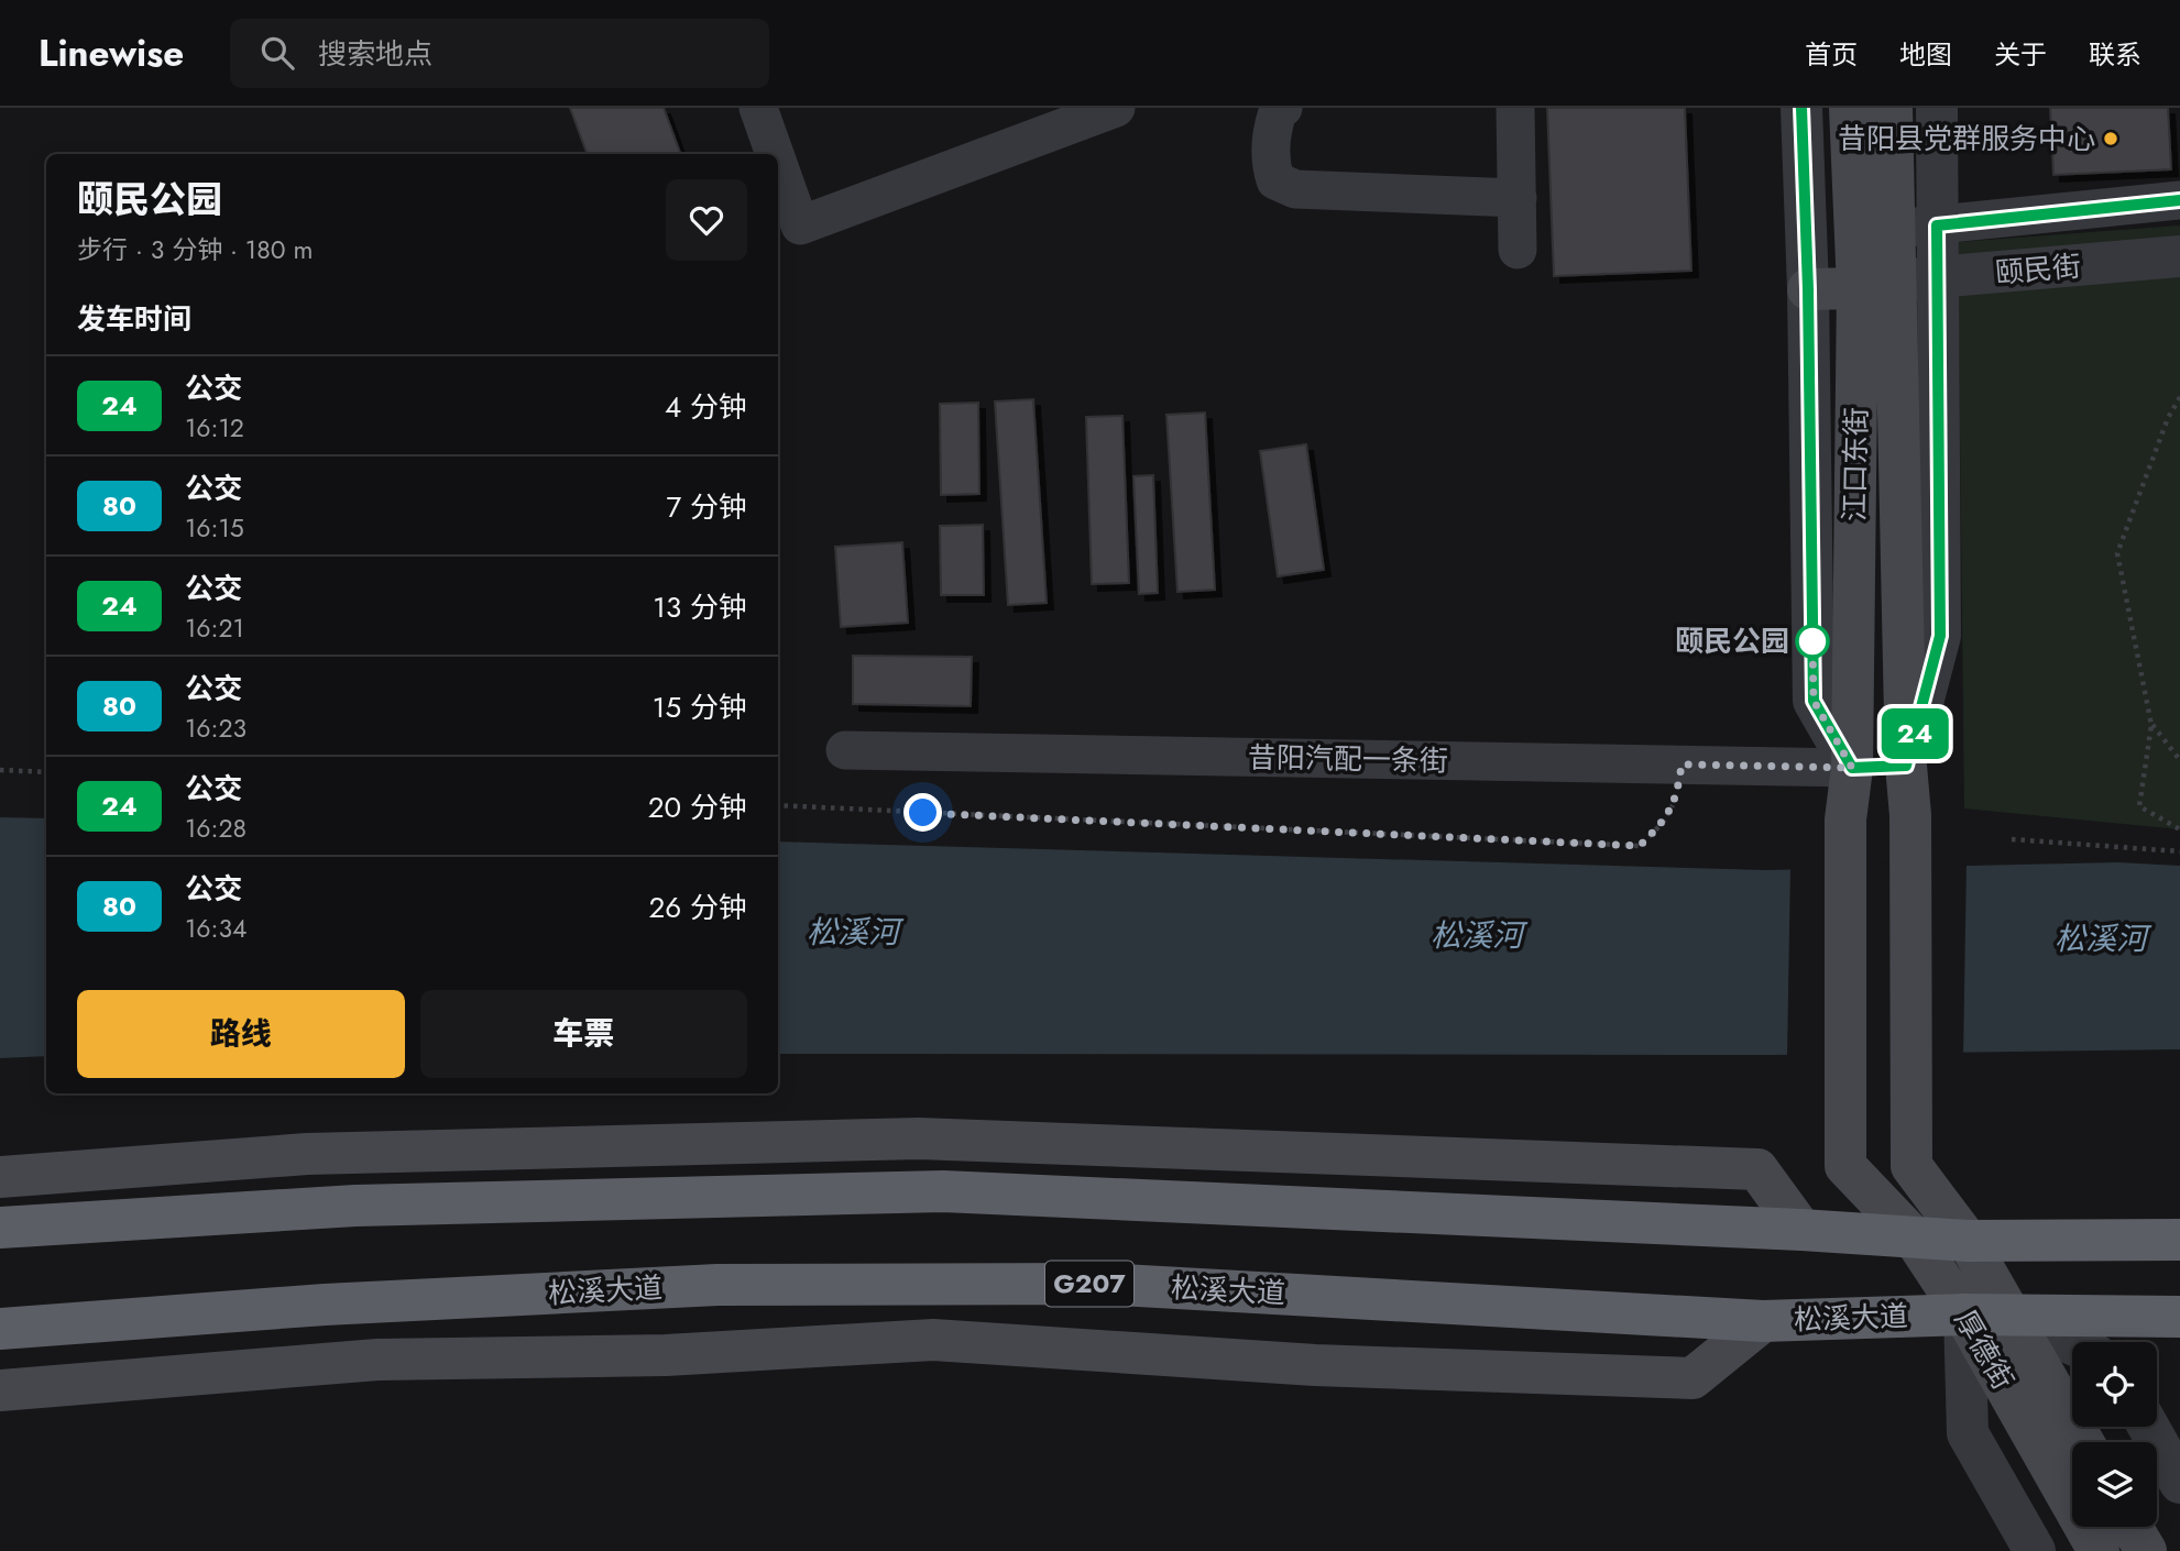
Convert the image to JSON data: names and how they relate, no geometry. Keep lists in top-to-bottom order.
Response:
{
  "streets": {
    "highway": ["G207", "松溪大道"],
    "main road": ["江口东街", "厚德街"],
    "street": ["颐民街", "昔阳汽配一条街"]
  },
  "crossings": [
    ["颐民街", "江口东街"],
    ["江口东街", "昔阳汽配一条街"],
    ["江口东街", "厚德街"],
    ["松溪大道", "厚德街"]
  ],
  "water": ["松溪河"],
  "places": ["昔阳县党群服务中心", "颐民公园"],
  "lines": ["bus line 24"],
  "page": {
    "header": "Linewise",
    "search": "搜索地点",
    "nav": [
      "首页",
      "地图",
      "关于",
      "联系"
    ],
    "on_map": "24",
    "heading": [
      ["颐民公园", "步行 · 3 分钟 · 180 m"],
      "发车时间"
    ],
    "list": [
      {
        "mark": "24",
        "name": "公交",
        "note": "16:12",
        "value": "4 分钟"
      },
      {
        "mark": "80",
        "name": "公交",
        "note": "16:15",
        "value": "7 分钟"
      },
      {
        "mark": "24",
        "name": "公交",
        "note": "16:21",
        "value": "13 分钟"
      },
      {
        "mark": "80",
        "name": "公交",
        "note": "16:23",
        "value": "15 分钟"
      },
      {
        "mark": "24",
        "name": "公交",
        "note": "16:28",
        "value": "20 分钟"
      },
      {
        "mark": "80",
        "name": "公交",
        "note": "16:34",
        "value": "26 分钟"
      }
    ],
    "buttons": ["路线", "车票"]
  }
}
